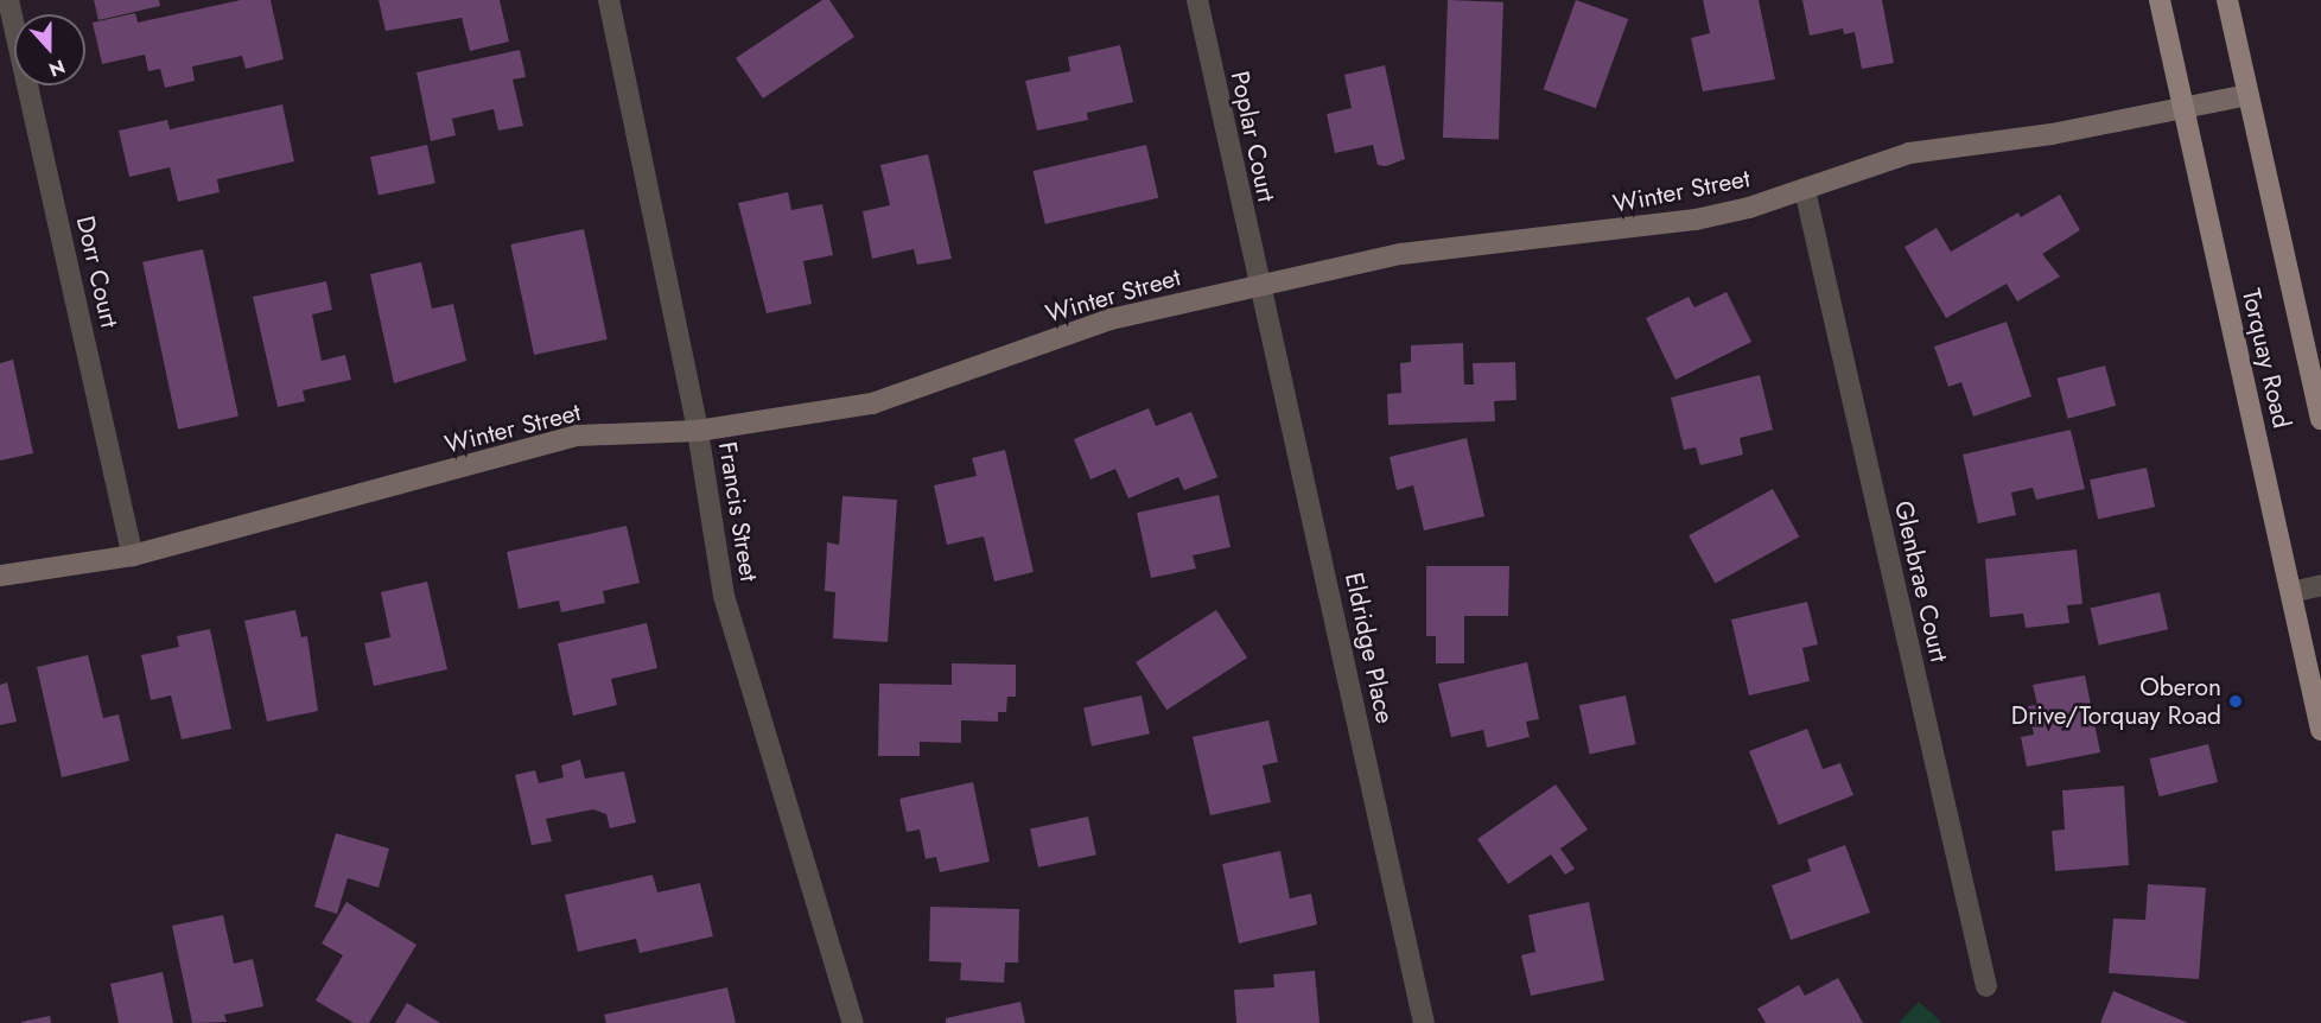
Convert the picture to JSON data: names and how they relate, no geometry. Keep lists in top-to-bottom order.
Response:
{
  "streets": {
    "main road": ["Torquay Road"],
    "street": [
      "Poplar Court",
      "Winter Street",
      "Dorr Court",
      "Francis Street",
      "Glenbrae Court",
      "Eldridge Place"
    ]
  },
  "crossings": [
    ["Poplar Court", "Winter Street"],
    ["Poplar Court", "Eldridge Place"],
    ["Winter Street", "Dorr Court"],
    ["Winter Street", "Torquay Road"],
    ["Winter Street", "Francis Street"],
    ["Winter Street", "Glenbrae Court"],
    ["Winter Street", "Eldridge Place"]
  ],
  "places": ["Oberon Drive/Torquay Road"],
  "north": "bottom"
}
